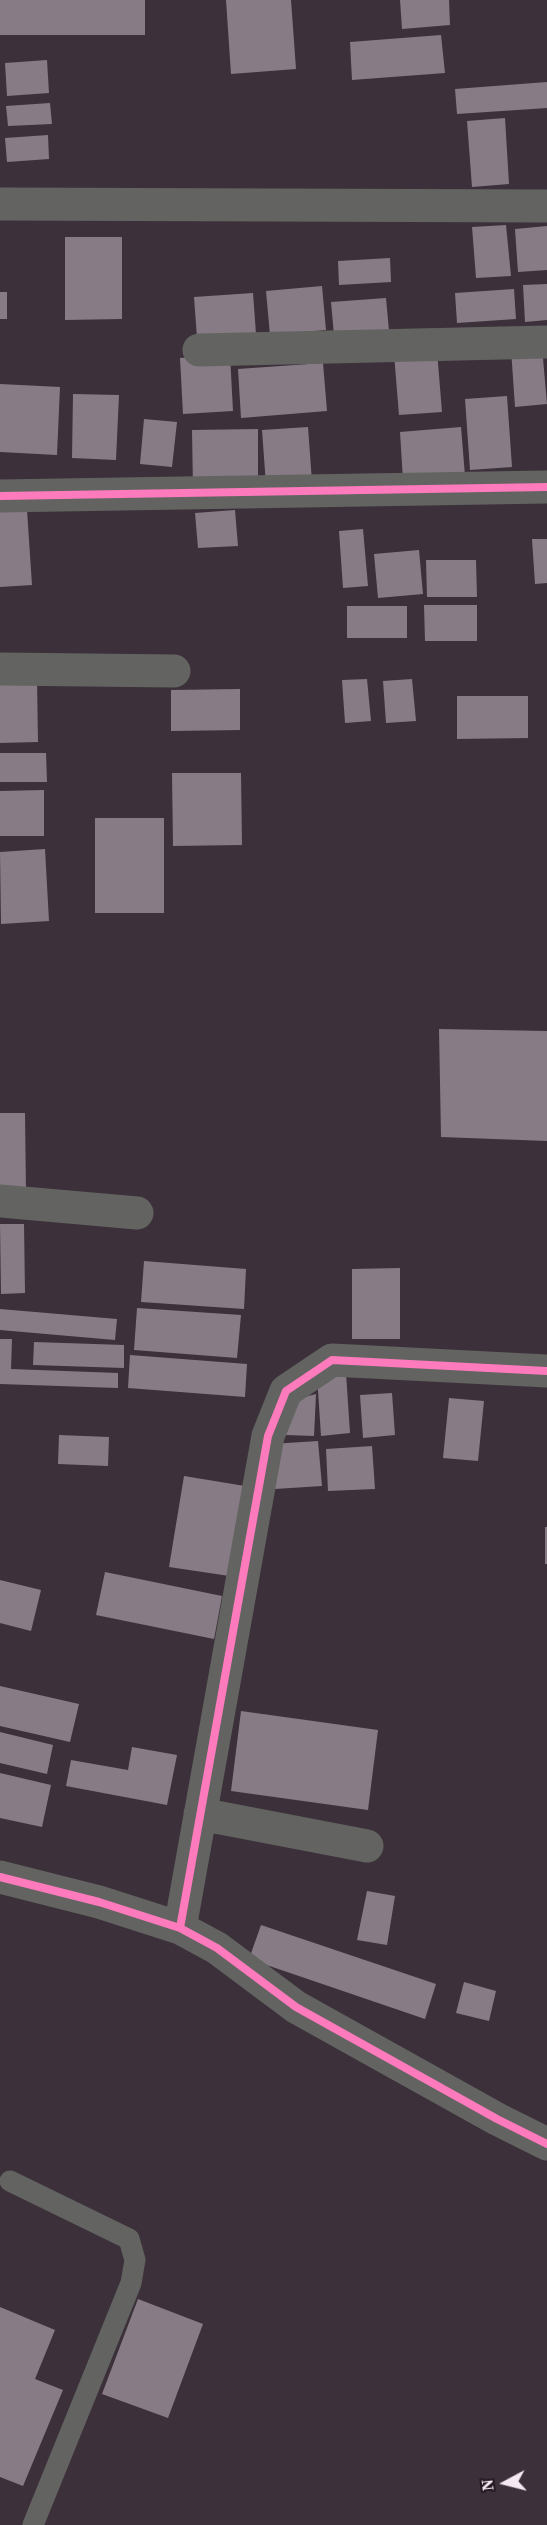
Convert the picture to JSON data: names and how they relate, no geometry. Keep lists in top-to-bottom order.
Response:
{
  "north": "left"
}
